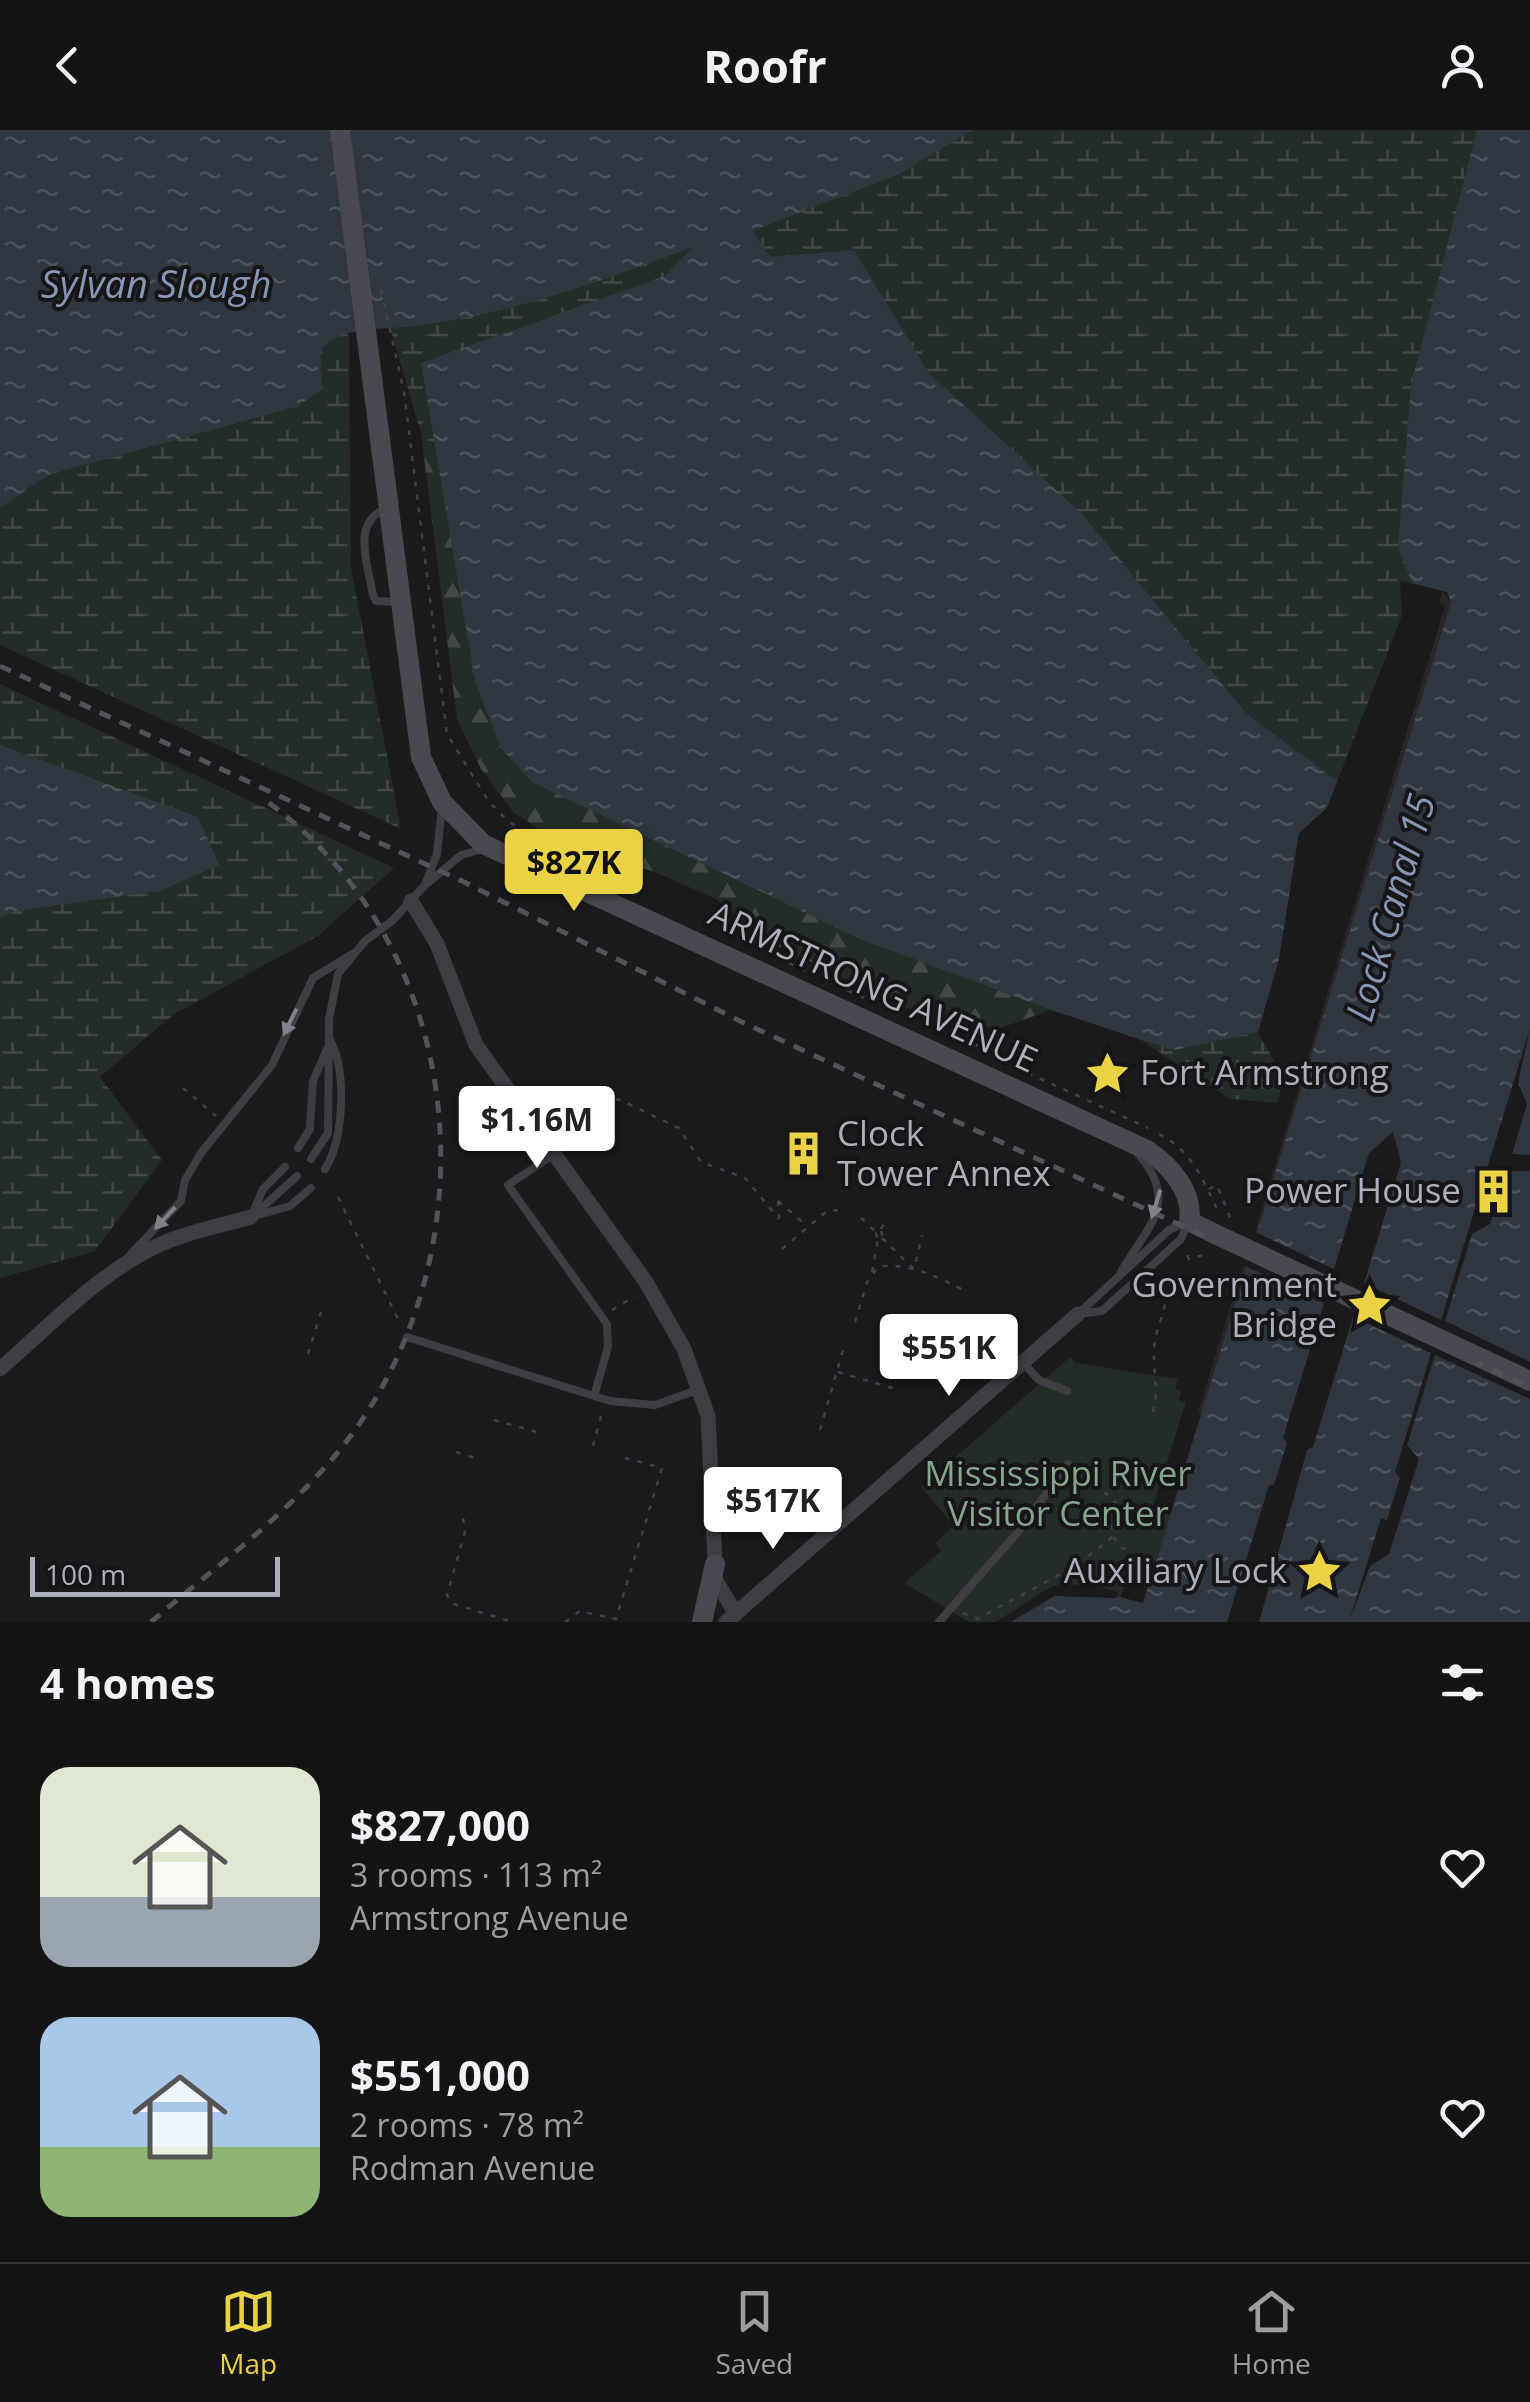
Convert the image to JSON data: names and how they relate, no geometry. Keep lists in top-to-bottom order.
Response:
{
  "streets": {
    "street": ["ARMSTRONG AVENUE"]
  },
  "water": ["Sylvan Slough", "Lock Canal 15"],
  "parks": ["Mississippi River Visitor Center"],
  "places": {
    "place": ["Fort Armstrong", "Government Bridge", "Auxiliary Lock"],
    "building": ["Clock Tower Annex", "Power House"]
  },
  "scale_bar": "100 m",
  "page": {
    "header": "Roofr",
    "price": [
      "$827K",
      "$1.16M",
      "$551K",
      "$517K"
    ],
    "scale": "100 m",
    "heading": "4 homes",
    "list": [
      {
        "name": "$827,000",
        "note": "3 rooms · 113 m² · Armstrong Avenue"
      },
      {
        "name": "$551,000",
        "note": "2 rooms · 78 m² · Rodman Avenue"
      }
    ],
    "tabs": ["Map", "Saved", "Home"]
  }
}
